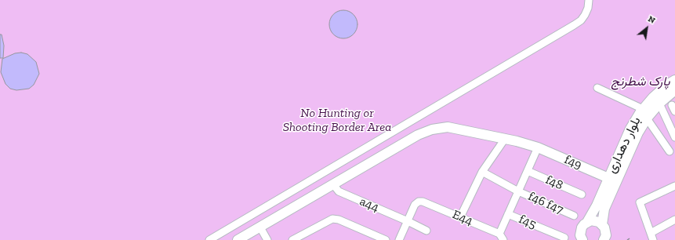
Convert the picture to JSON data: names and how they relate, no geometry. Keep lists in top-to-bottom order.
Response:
{
  "streets": {
    "main road": ["بلوار دهداری", "f49"],
    "street": [
      "f48",
      "f46 f47",
      "a44",
      "E44",
      "f45"
    ]
  },
  "crossings": [
    ["بلوار دهداری", "f49"],
    ["f49", "a44"],
    ["a44", "E44"]
  ],
  "parks": ["پارک شطرنج", "No Hunting or Shooting Border Area"],
  "north": "top right"
}
